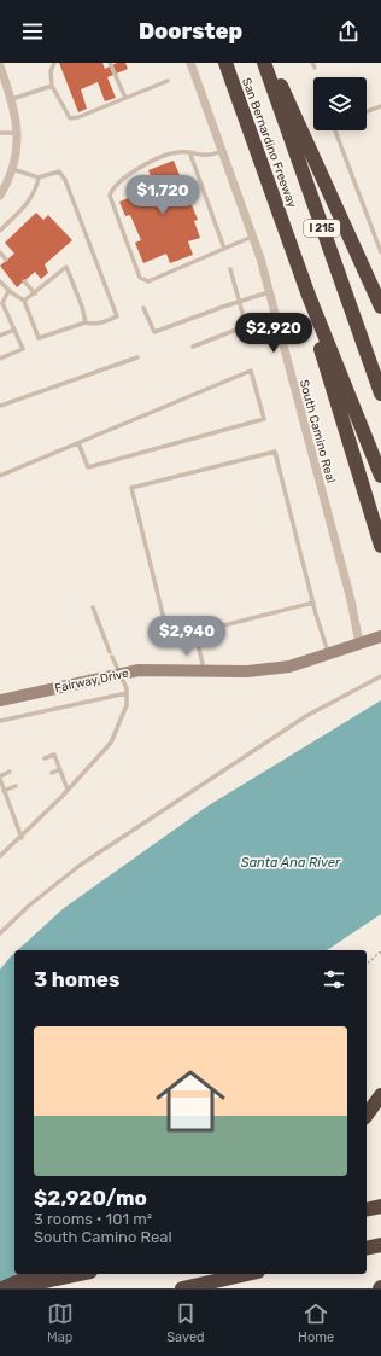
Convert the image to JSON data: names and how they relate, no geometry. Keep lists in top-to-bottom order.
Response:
{
  "streets": {
    "highway": ["San Bernardino Freeway", "I 215"],
    "street": ["South Camino Real", "Fairway Drive"]
  },
  "crossings": [
    ["South Camino Real", "Fairway Drive"]
  ],
  "water": ["Santa Ana River"],
  "page": {
    "header": "Doorstep",
    "price": ["$1,720", "$2,920", "$2,940"],
    "heading": "3 homes",
    "list": [
      {
        "name": "$2,920/mo",
        "note": "3 rooms · 101 m² · South Camino Real"
      }
    ],
    "tabs": ["Map", "Saved", "Home"]
  }
}
